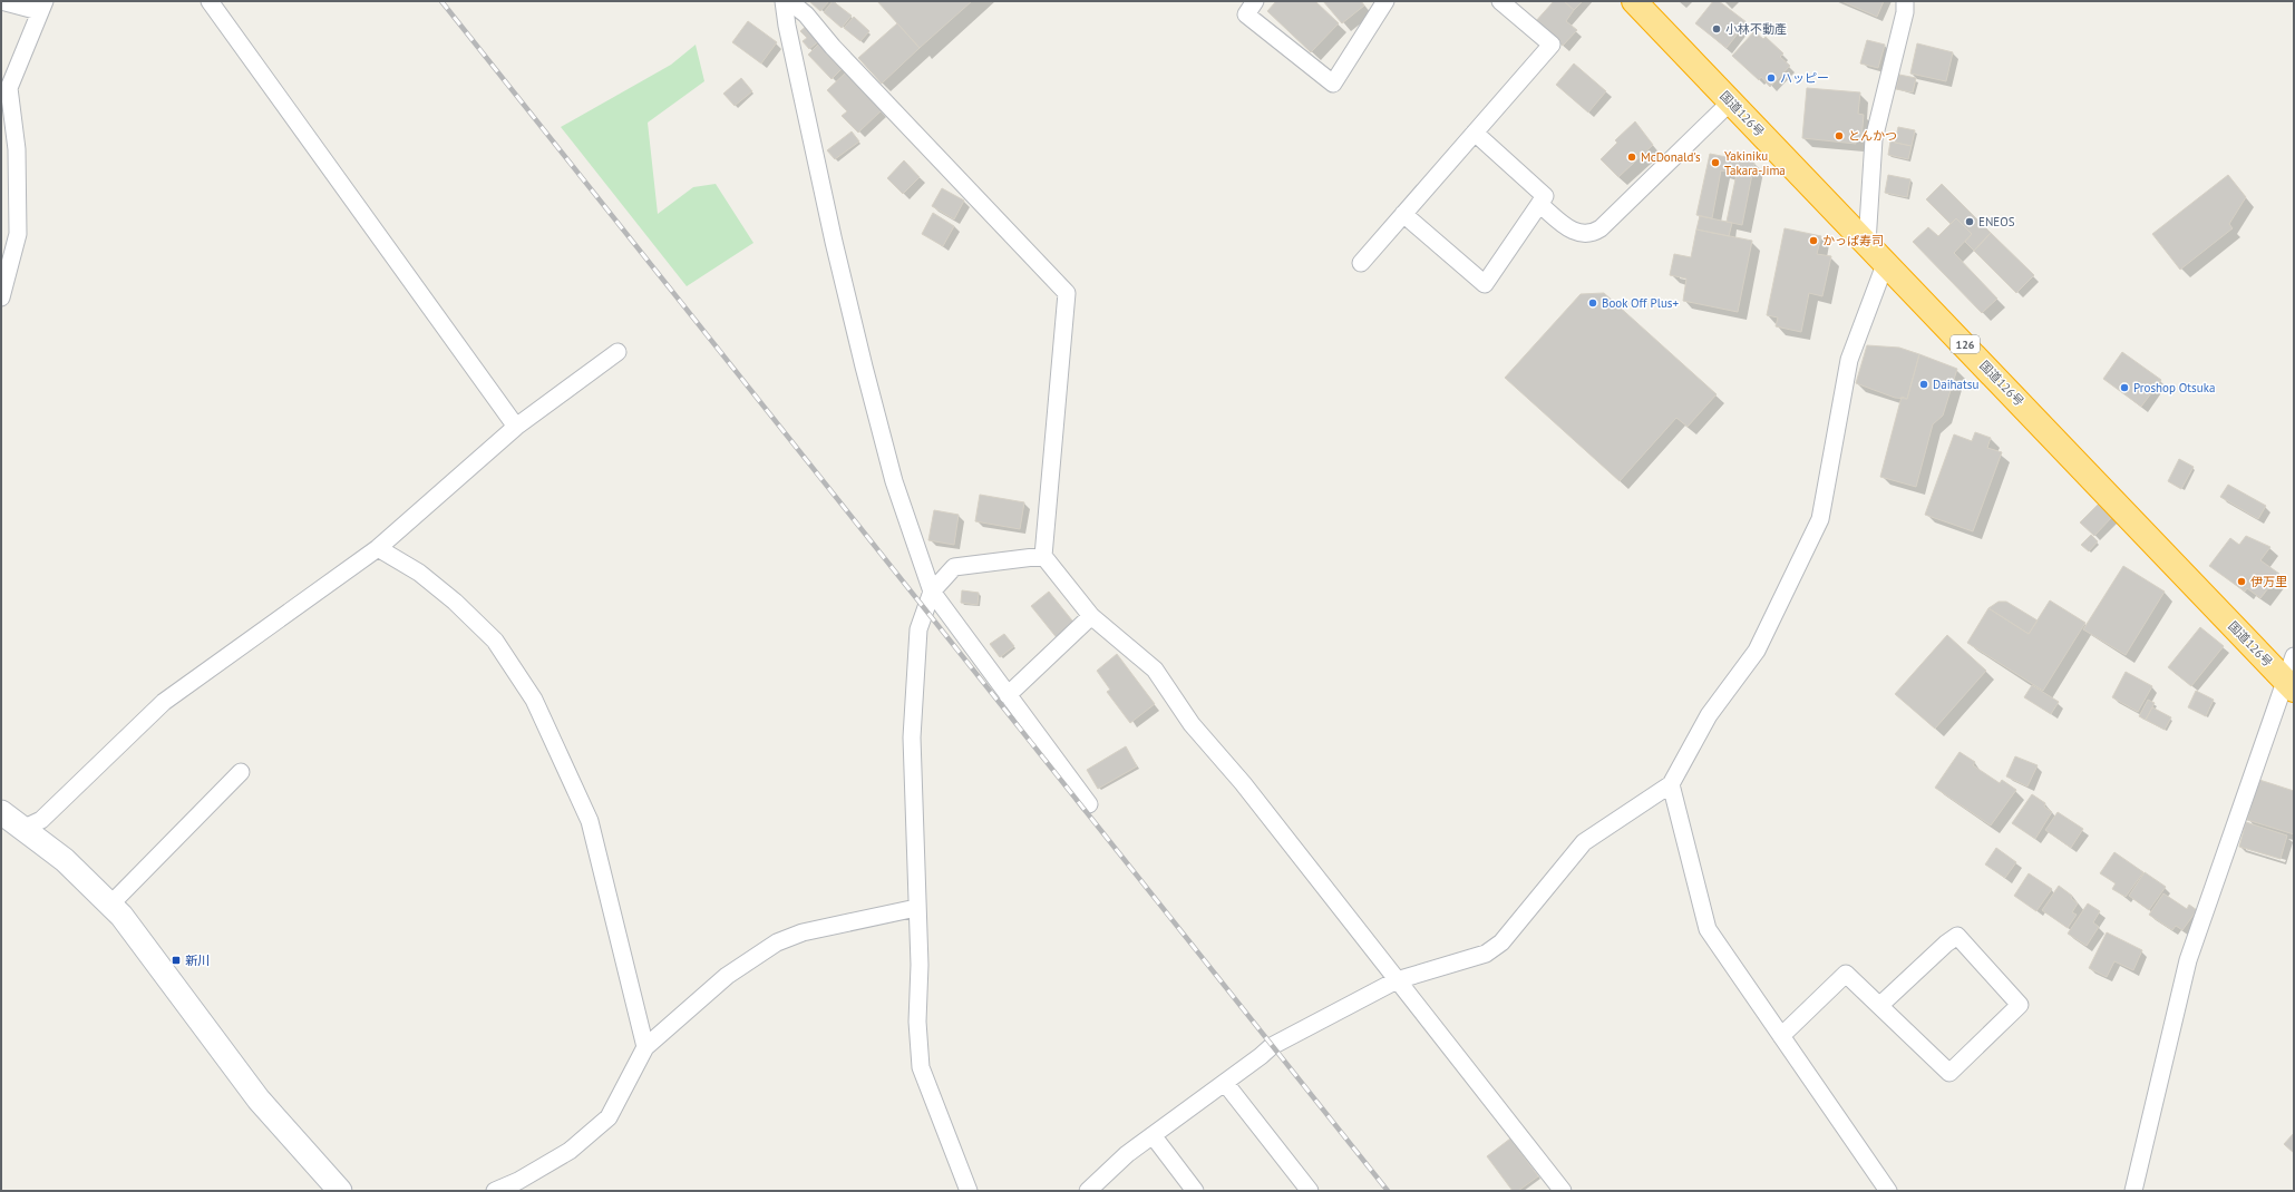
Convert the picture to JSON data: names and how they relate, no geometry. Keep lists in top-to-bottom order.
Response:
{
  "streets": {
    "highway": ["国道126号", "126"]
  },
  "places": {
    "other": [
      "小林不動產",
      "ハッピー",
      "とんかつ",
      "McDonald's",
      "Yakiniku Takara-Jima",
      "ENEOS",
      "かっぱ寿司",
      "Book Off Plus+",
      "Daihatsu",
      "Proshop Otsuka",
      "伊万里"
    ],
    "transit": ["新川"]
  }
}
